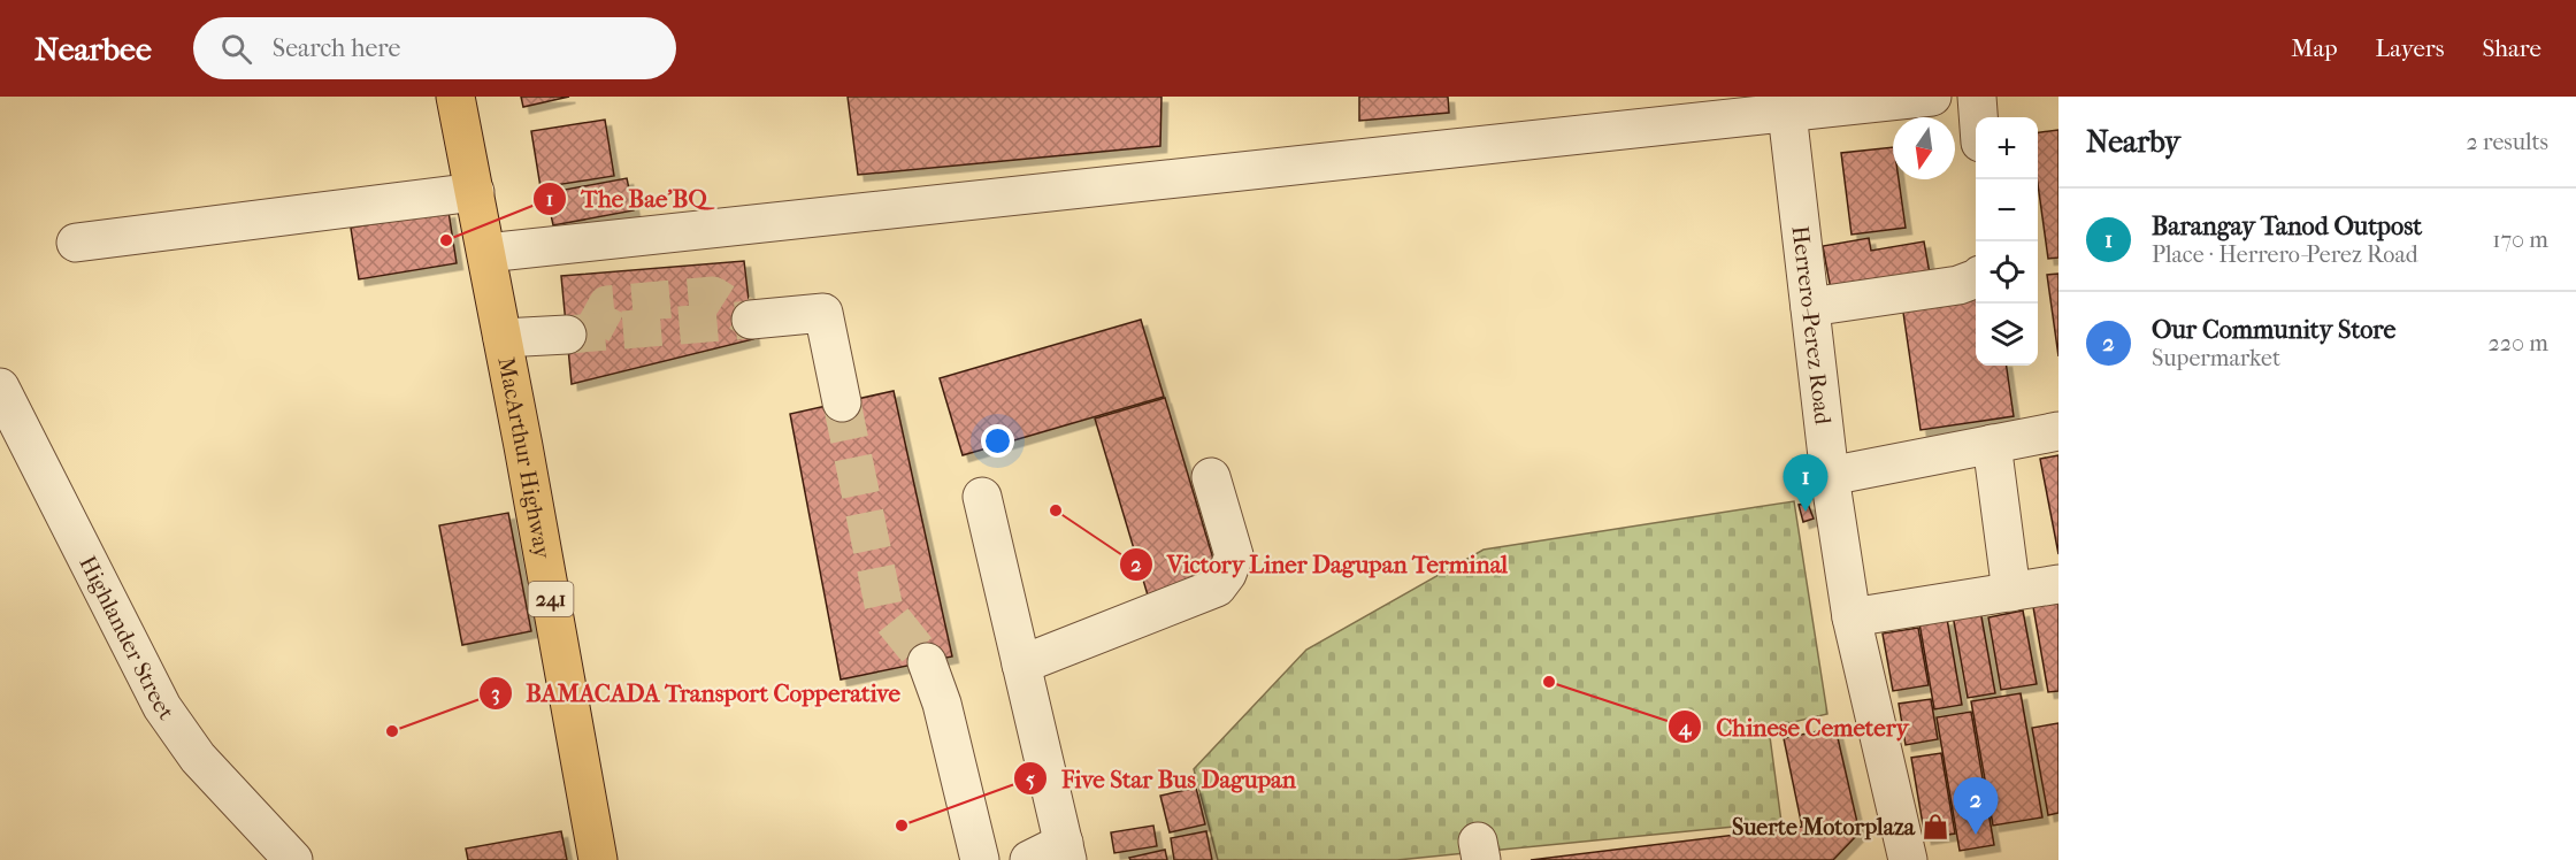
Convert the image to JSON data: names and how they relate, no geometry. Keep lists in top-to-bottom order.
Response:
{
  "streets": {
    "main road": ["MacArthur Highway", "241"],
    "street": ["Herrero-Perez Road", "Highlander Street"]
  },
  "places": {
    "other": [
      "The Bae'BQ",
      "Victory Liner Dagupan Terminal",
      "Chinese Cemetery",
      "BAMACADA Transport Copperative",
      "Five Star Bus Dagupan"
    ],
    "shop": ["Suerte Motorplaza"]
  },
  "north": "bottom",
  "page": {
    "header": "Nearbee",
    "search": "Search here",
    "nav": ["Map", "Layers", "Share"],
    "heading": ["Nearby", "2 results"],
    "map_buttons": ["+", "−"],
    "list": [
      {
        "mark": "1",
        "name": "Barangay Tanod Outpost",
        "note": "Place · Herrero-Perez Road",
        "value": "170 m"
      },
      {
        "mark": "2",
        "name": "Our Community Store",
        "note": "Supermarket",
        "value": "220 m"
      }
    ],
    "pins": ["1", "2"]
  }
}
